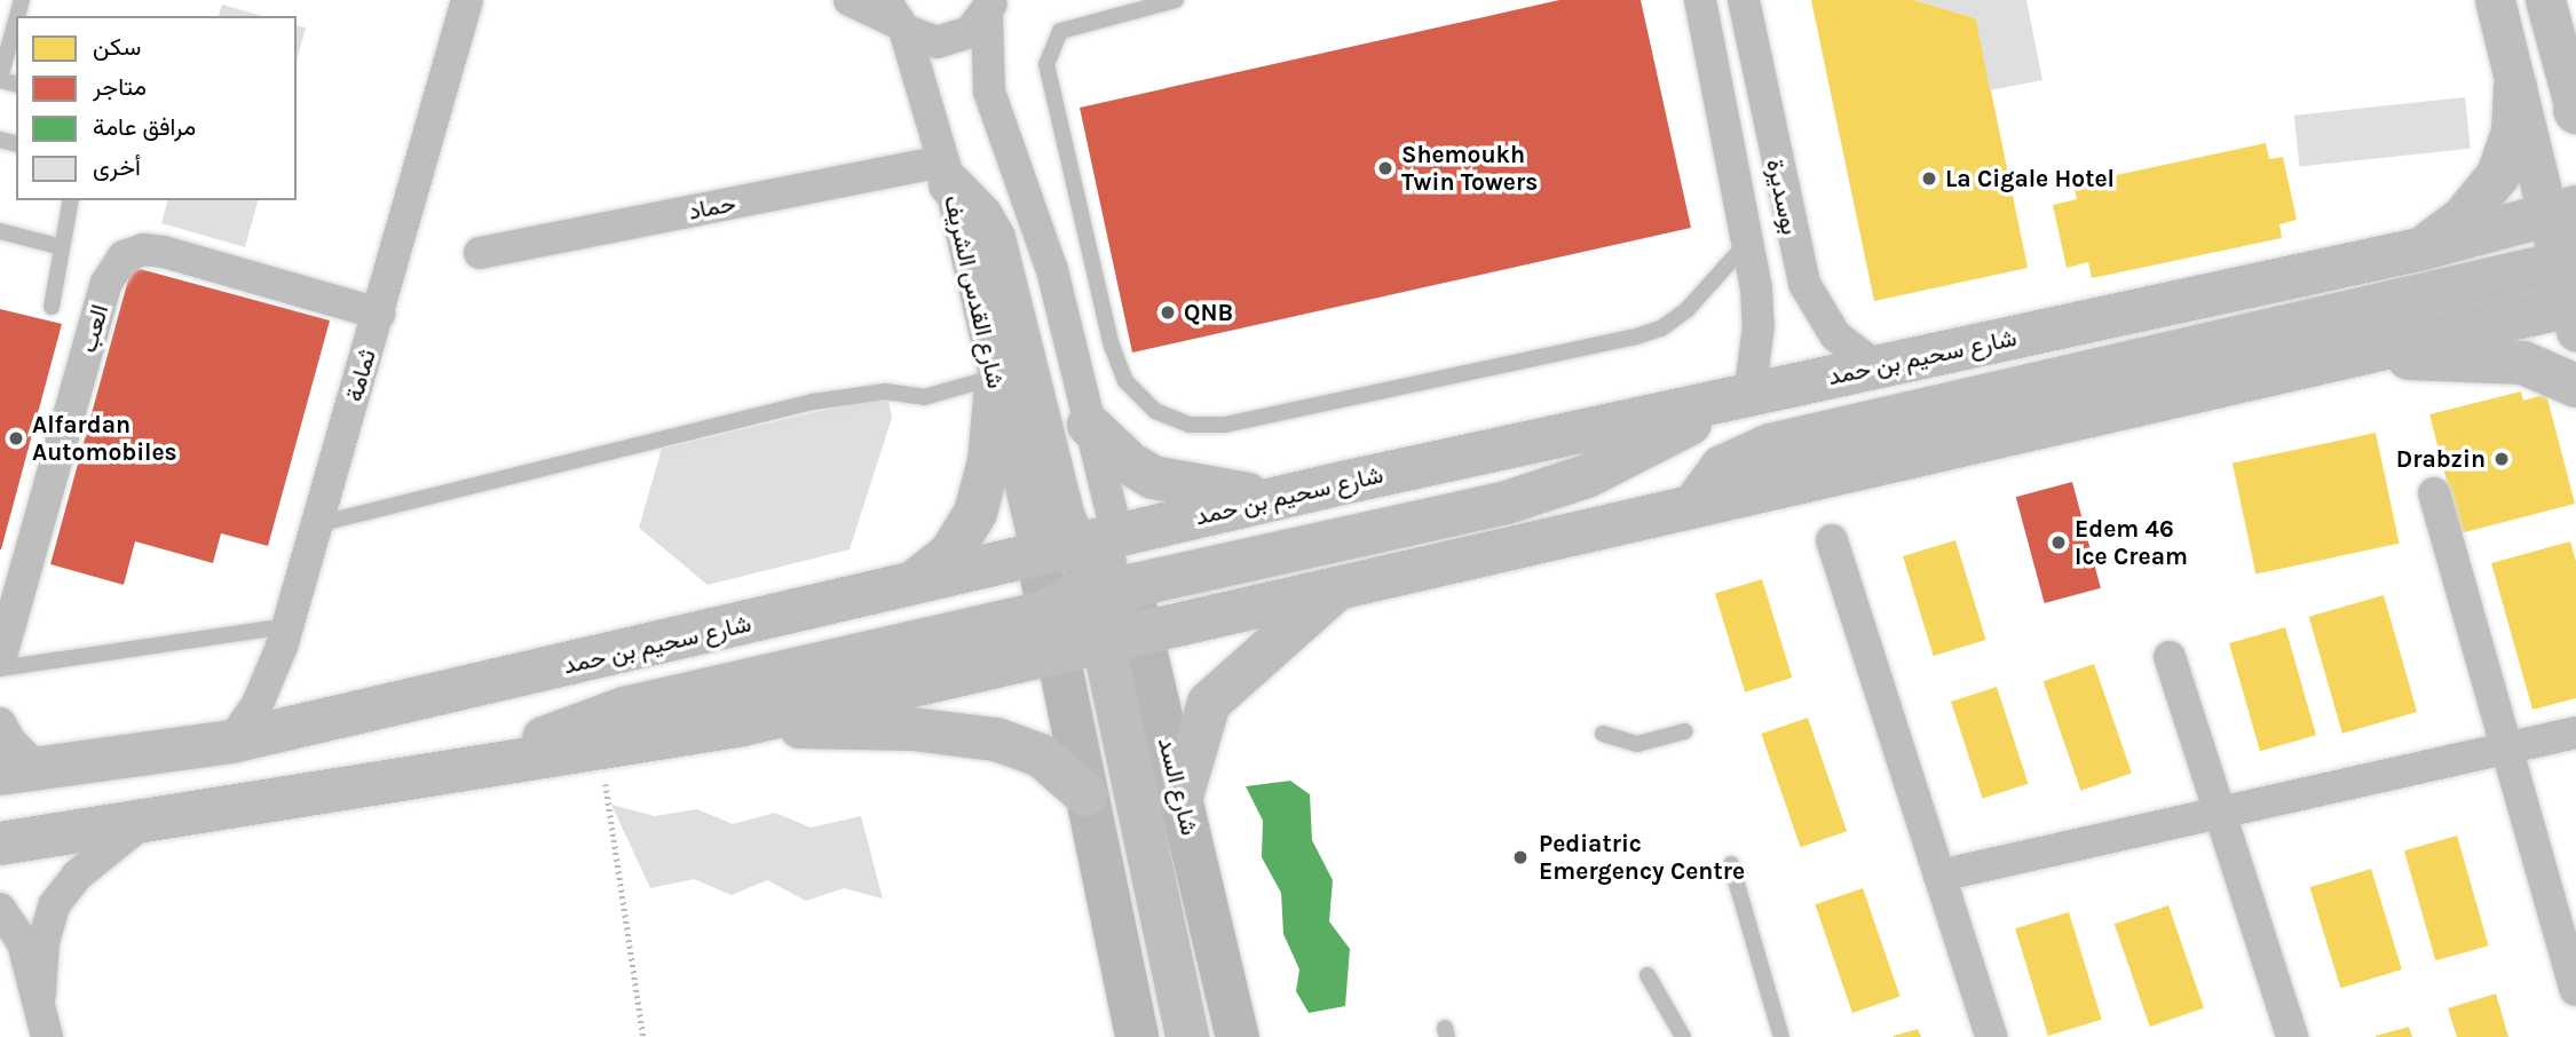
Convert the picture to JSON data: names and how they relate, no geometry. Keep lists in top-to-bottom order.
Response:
{
  "streets": {
    "highway": ["شارع سحيم بن حمد"],
    "main road": ["شارع السد"],
    "street": [
      "بوسديرة",
      "حماد",
      "شارع القدس الشريف",
      "العب",
      "ثمامة"
    ]
  },
  "crossings": [
    ["بوسديرة", "شارع سحيم بن حمد"],
    ["حماد", "شارع القدس الشريف"],
    ["شارع القدس الشريف", "شارع سحيم بن حمد"],
    ["شارع القدس الشريف", "شارع السد"],
    ["العب", "ثمامة"],
    ["شارع سحيم بن حمد", "ثمامة"],
    ["شارع سحيم بن حمد", "شارع السد"]
  ],
  "places": [
    "Shemoukh Twin Towers",
    "La Cigale Hotel",
    "QNB",
    "Alfardan Automobiles",
    "Drabzin",
    "Edem 46 Ice Cream",
    "Pediatric Emergency Centre"
  ],
  "legend": [
    "سكن",
    "متاجر",
    "مرافق عامة",
    "أخرى"
  ]
}
